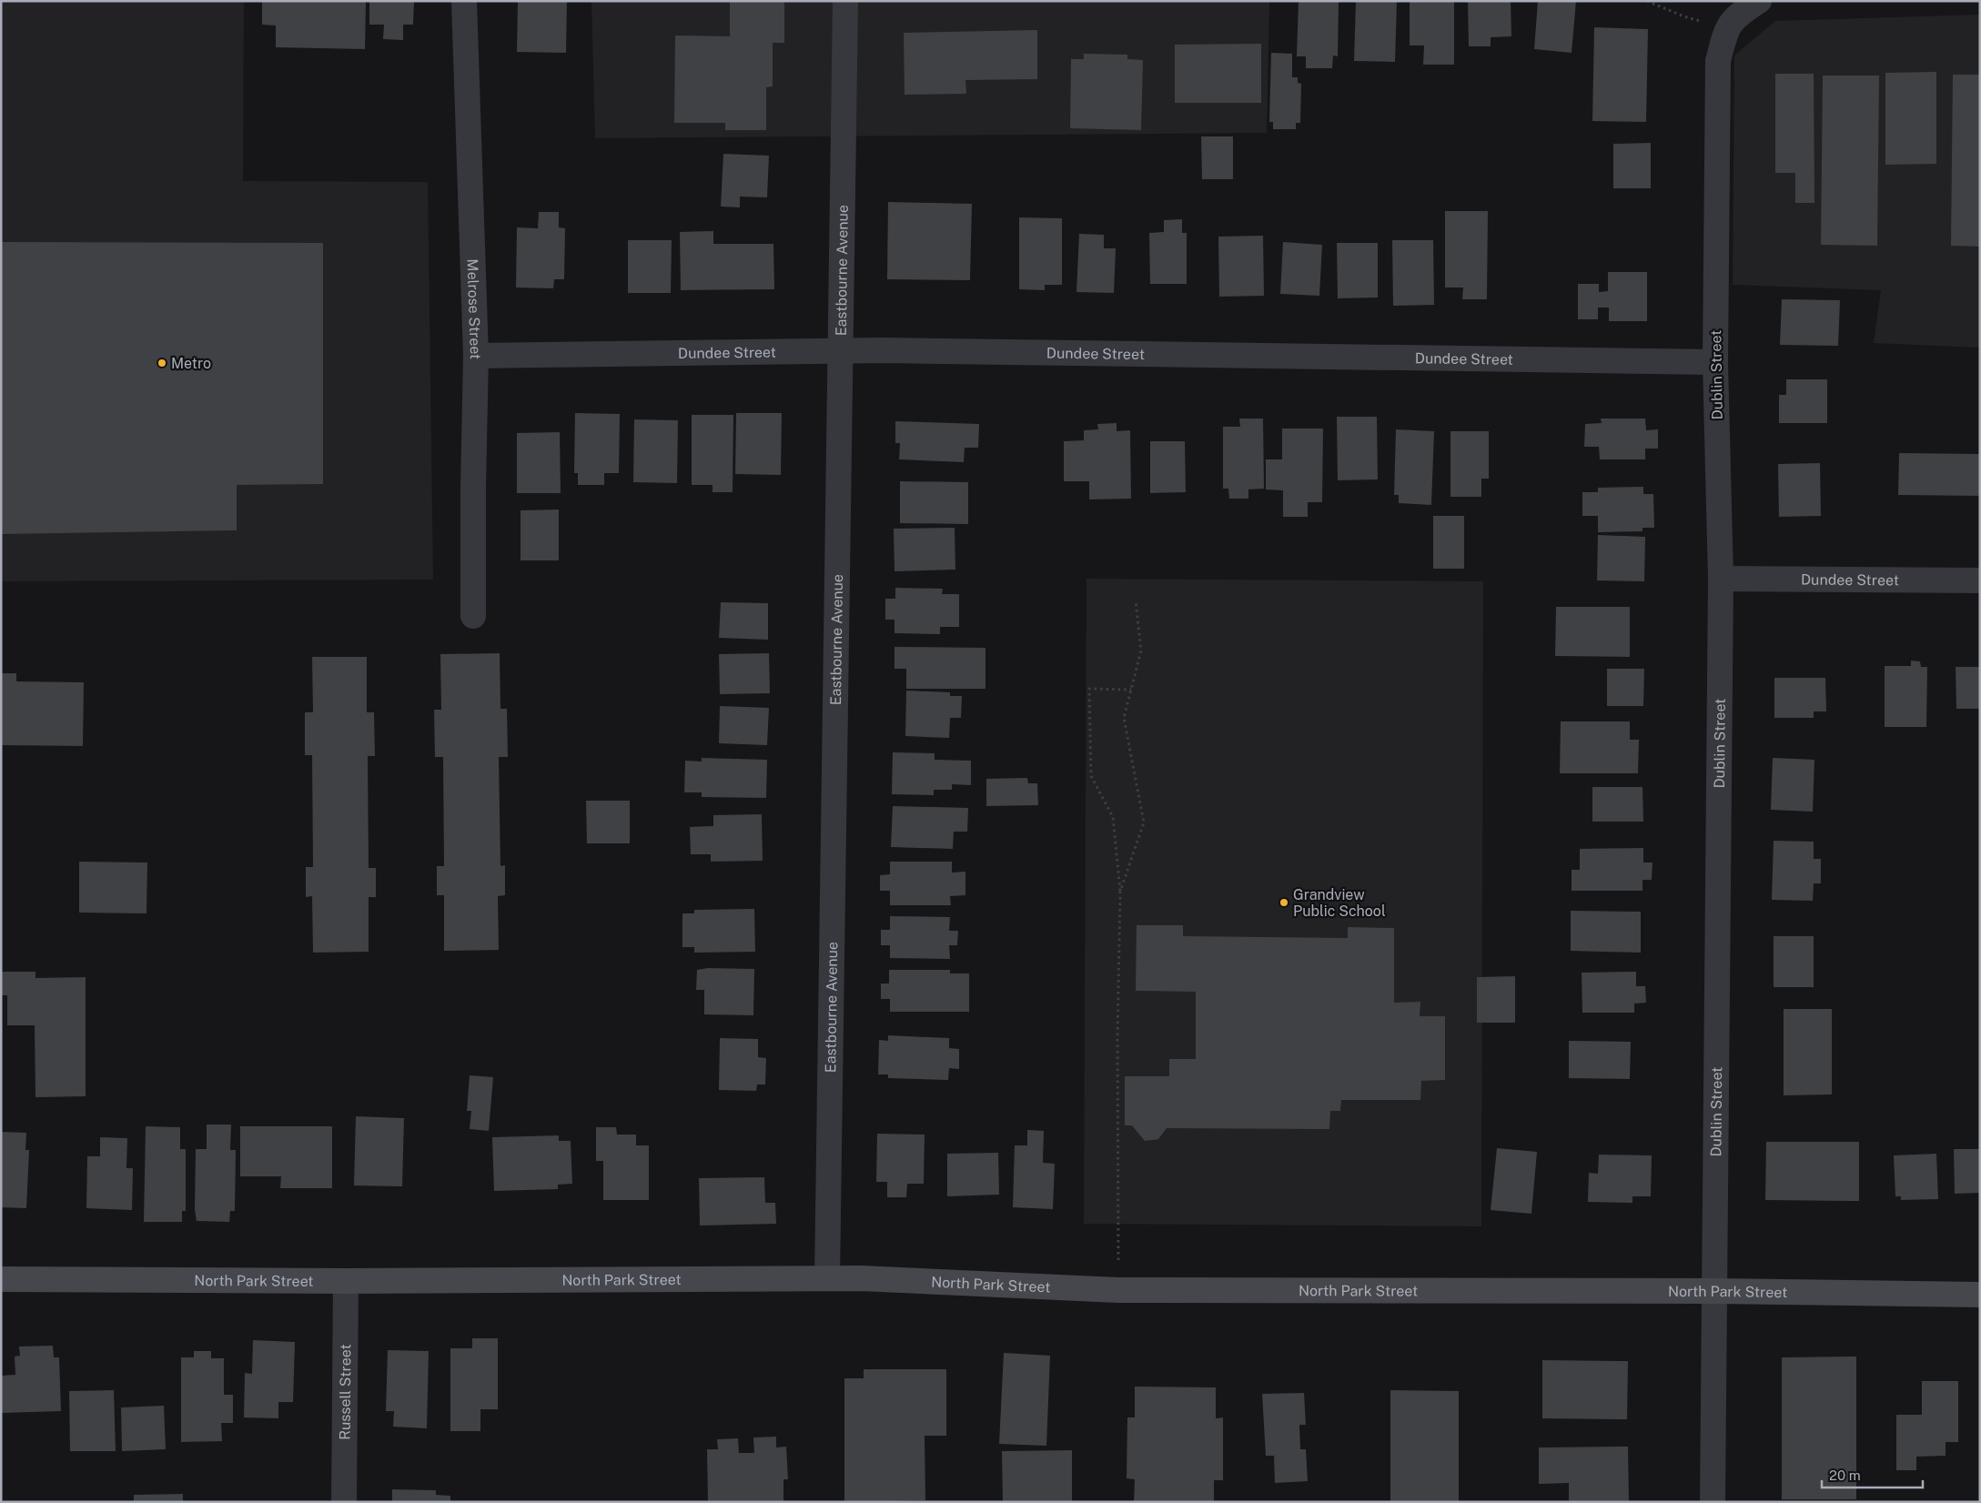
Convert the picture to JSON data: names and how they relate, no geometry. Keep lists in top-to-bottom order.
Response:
{
  "streets": {
    "street": [
      "Eastbourne Avenue",
      "Melrose Street",
      "Dundee Street",
      "Dublin Street",
      "North Park Street",
      "Russell Street"
    ]
  },
  "crossings": [
    ["Eastbourne Avenue", "Dundee Street"],
    ["Eastbourne Avenue", "North Park Street"],
    ["Melrose Street", "Dundee Street"],
    ["Dundee Street", "Dublin Street"],
    ["Dublin Street", "North Park Street"],
    ["North Park Street", "Russell Street"]
  ],
  "places": ["Metro", "Grandview Public School"],
  "scale_bar": "20 m"
}
